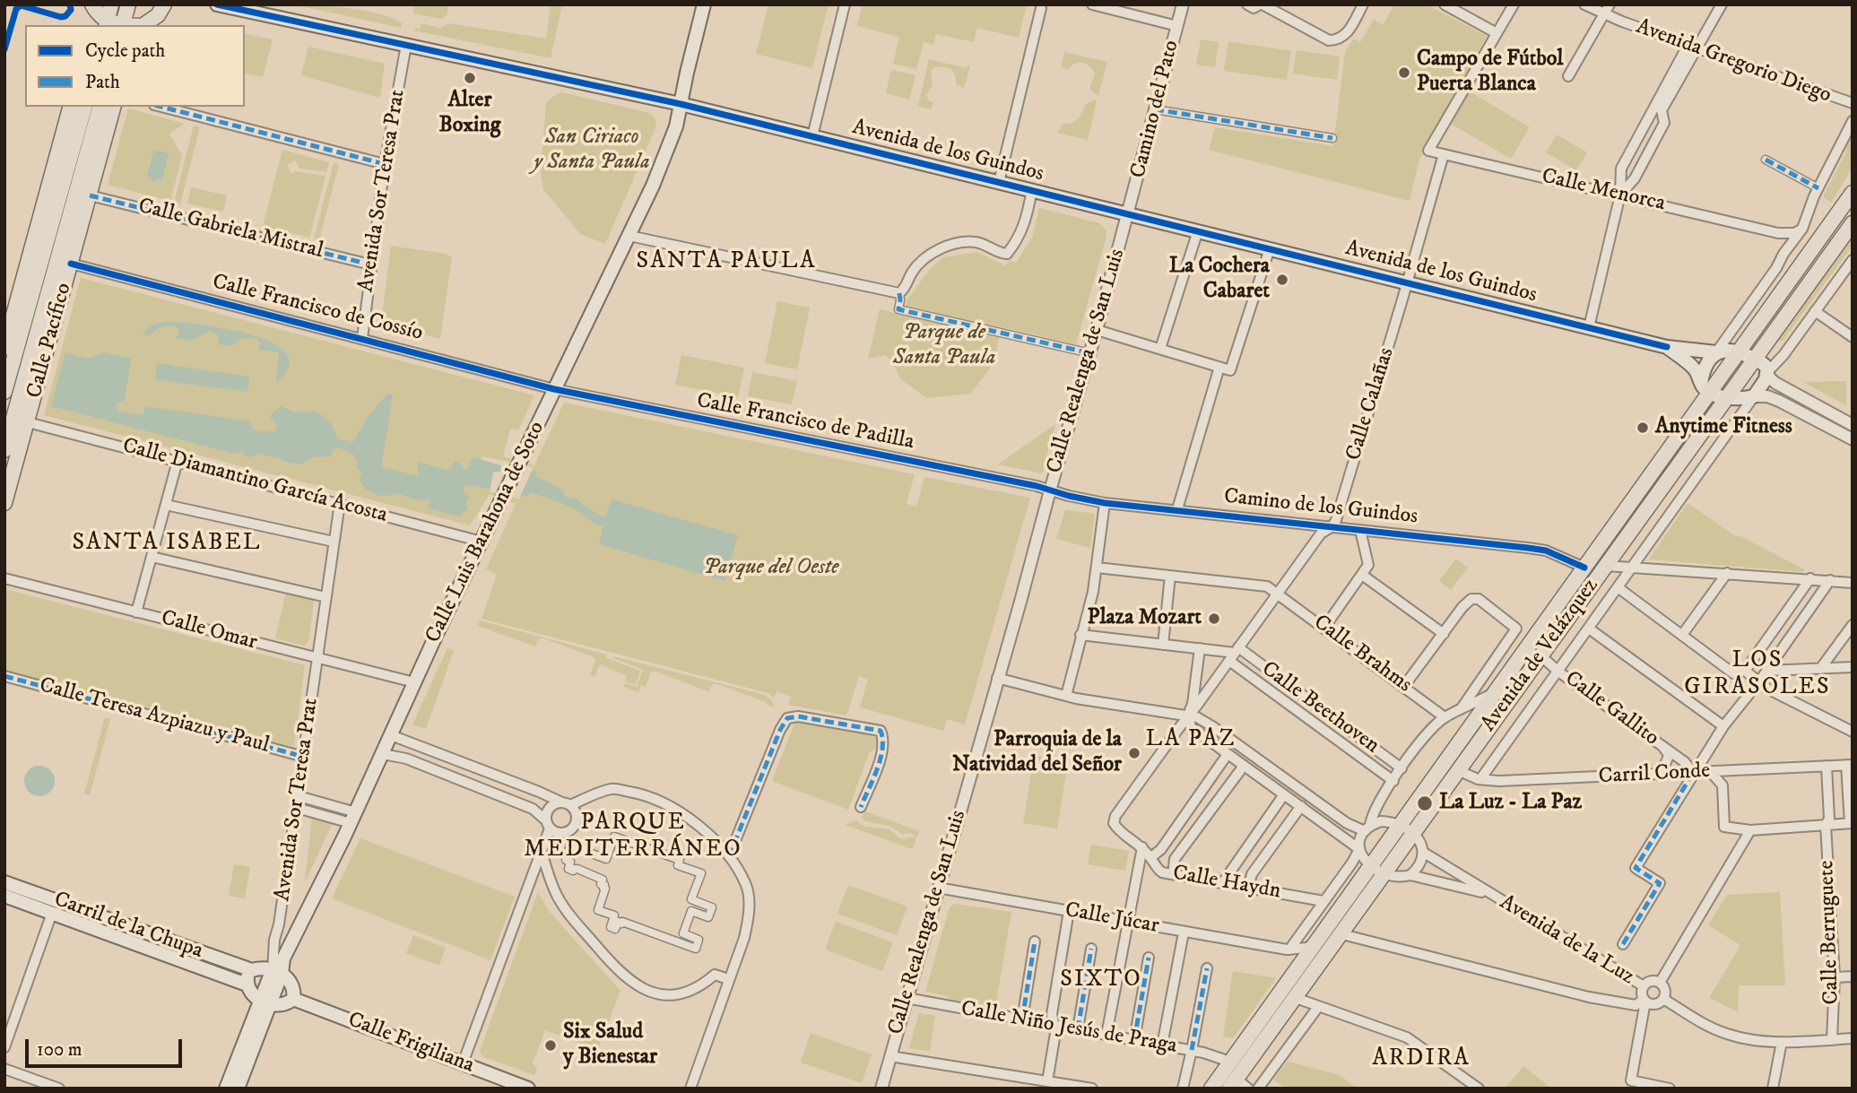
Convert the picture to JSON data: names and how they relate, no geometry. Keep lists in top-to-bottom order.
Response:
{
  "streets": {
    "main road": [
      "Avenida de los Guindos",
      "Avenida Sor Teresa Prat",
      "Calle Pacífico",
      "Calle Luis Barahona de Soto",
      "Avenida de Velázquez",
      "Carril de la Chupa",
      "Calle Frigiliana"
    ],
    "street": [
      "Avenida Gregorio Diego",
      "Camino del Pato",
      "Calle Menorca",
      "Calle Gabriela Mistral",
      "Calle Francisco de Cossío",
      "Calle Realenga de San Luis",
      "Calle Calañas",
      "Calle Francisco de Padilla",
      "Calle Diamantino García Acosta",
      "Camino de los Guindos",
      "Calle Omar",
      "Calle Brahms",
      "Calle Beethoven",
      "Calle Gallito",
      "Calle Teresa Azpiazu y Paul",
      "Carril Conde",
      "Calle Haydn",
      "Calle Júcar",
      "Calle Berruguete",
      "Avenida de la Luz",
      "Calle Niño Jesús de Praga"
    ]
  },
  "crossings": [
    ["Camino del Pato", "Avenida de los Guindos"],
    ["Camino del Pato", "Calle Realenga de San Luis"],
    ["Avenida de los Guindos", "Avenida Sor Teresa Prat"],
    ["Avenida de los Guindos", "Calle Realenga de San Luis"],
    ["Avenida de los Guindos", "Calle Calañas"],
    ["Avenida de los Guindos", "Calle Luis Barahona de Soto"],
    ["Avenida de los Guindos", "Avenida de Velázquez"],
    ["Avenida Sor Teresa Prat", "Calle Gabriela Mistral"],
    ["Avenida Sor Teresa Prat", "Calle Francisco de Cossío"],
    ["Avenida Sor Teresa Prat", "Calle Diamantino García Acosta"],
    ["Avenida Sor Teresa Prat", "Calle Luis Barahona de Soto"],
    ["Avenida Sor Teresa Prat", "Calle Omar"],
    ["Avenida Sor Teresa Prat", "Calle Teresa Azpiazu y Paul"],
    ["Calle Menorca", "Calle Calañas"],
    ["Calle Gabriela Mistral", "Calle Pacífico"],
    ["Calle Francisco de Cossío", "Calle Pacífico"],
    ["Calle Francisco de Cossío", "Calle Francisco de Padilla"],
    ["Calle Francisco de Cossío", "Calle Luis Barahona de Soto"],
    ["Calle Pacífico", "Calle Diamantino García Acosta"],
    ["Calle Realenga de San Luis", "Calle Francisco de Padilla"],
    ["Calle Realenga de San Luis", "Camino de los Guindos"],
    ["Calle Realenga de San Luis", "Calle Júcar"],
    ["Calle Realenga de San Luis", "Calle Niño Jesús de Praga"],
    ["Calle Calañas", "Camino de los Guindos"],
    ["Calle Francisco de Padilla", "Camino de los Guindos"],
    ["Calle Francisco de Padilla", "Calle Luis Barahona de Soto"],
    ["Calle Diamantino García Acosta", "Calle Luis Barahona de Soto"],
    ["Camino de los Guindos", "Avenida de Velázquez"],
    ["Calle Luis Barahona de Soto", "Calle Omar"],
    ["Calle Brahms", "Avenida de Velázquez"],
    ["Avenida de Velázquez", "Calle Beethoven"],
    ["Avenida de Velázquez", "Calle Gallito"],
    ["Avenida de Velázquez", "Carril Conde"],
    ["Avenida de Velázquez", "Calle Júcar"],
    ["Avenida de Velázquez", "Avenida de la Luz"],
    ["Avenida de Velázquez", "Calle Niño Jesús de Praga"],
    ["Calle Gallito", "Carril Conde"],
    ["Carril Conde", "Calle Berruguete"]
  ],
  "districts": [
    "SANTA PAULA",
    "SANTA ISABEL",
    "LOS GIRASOLES",
    "LA PAZ",
    "PARQUE MEDITERRÁNEO",
    "SIXTO",
    "ARDIRA"
  ],
  "parks": ["San Ciriaco y Santa Paula", "Parque de Santa Paula", "Parque del Oeste"],
  "places": [
    "Campo de Fútbol Puerta Blanca",
    "Alter Boxing",
    "La Cochera Cabaret",
    "Anytime Fitness",
    "Plaza Mozart",
    "Parroquia de la Natividad del Señor",
    "La Luz - La Paz",
    "Six Salud y Bienestar"
  ],
  "legend": ["Cycle path", "Path"],
  "scale_bar": "100 m"
}
